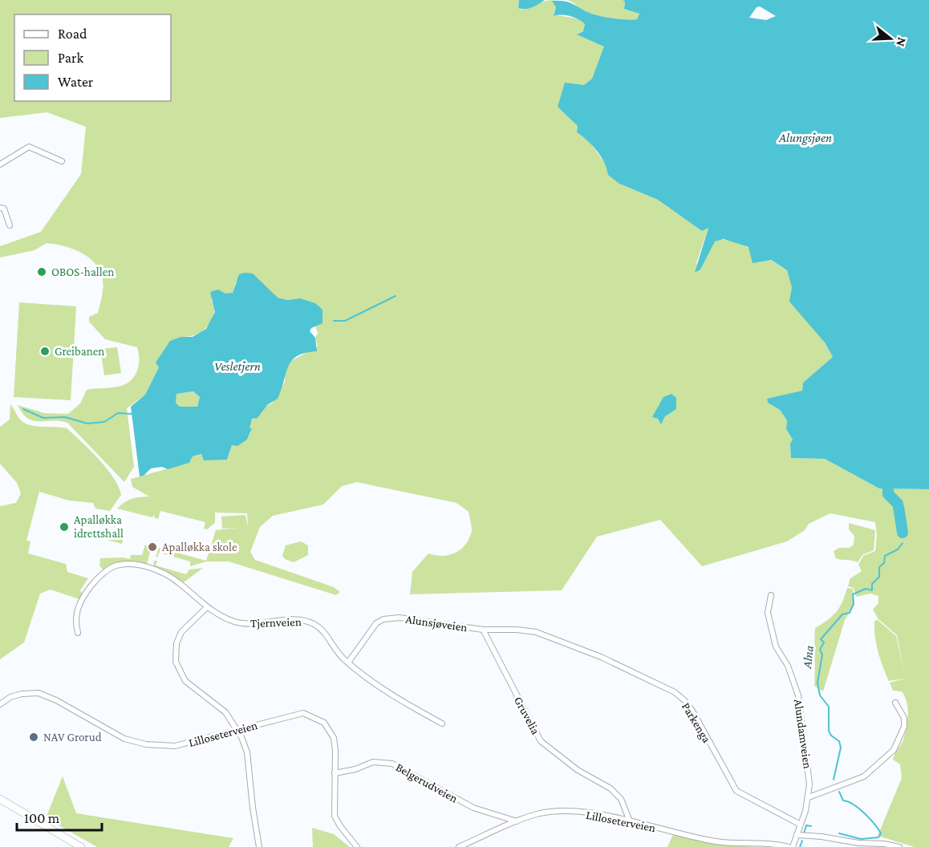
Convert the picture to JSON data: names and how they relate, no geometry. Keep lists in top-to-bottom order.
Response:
{
  "streets": {
    "street": [
      "Tjernveien",
      "Alunsjøveien",
      "Gruvelia",
      "Parkenga",
      "Lilloseterveien",
      "Alundamveien",
      "Belgerudveien"
    ]
  },
  "crossings": [
    ["Tjernveien", "Alunsjøveien"],
    ["Alunsjøveien", "Gruvelia"],
    ["Alunsjøveien", "Parkenga"],
    ["Gruvelia", "Lilloseterveien"],
    ["Parkenga", "Alundamveien"],
    ["Lilloseterveien", "Belgerudveien"]
  ],
  "water": ["Alungsjøen", "Vesletjern", "Alna"],
  "places": [
    "OBOS-hallen",
    "Greibanen",
    "Apalløkka idrettshall",
    "Apalløkka skole",
    "NAV Grorud"
  ],
  "legend": ["Road", "Park", "Water"],
  "scale_bar": "100 m",
  "north": "right"
}
